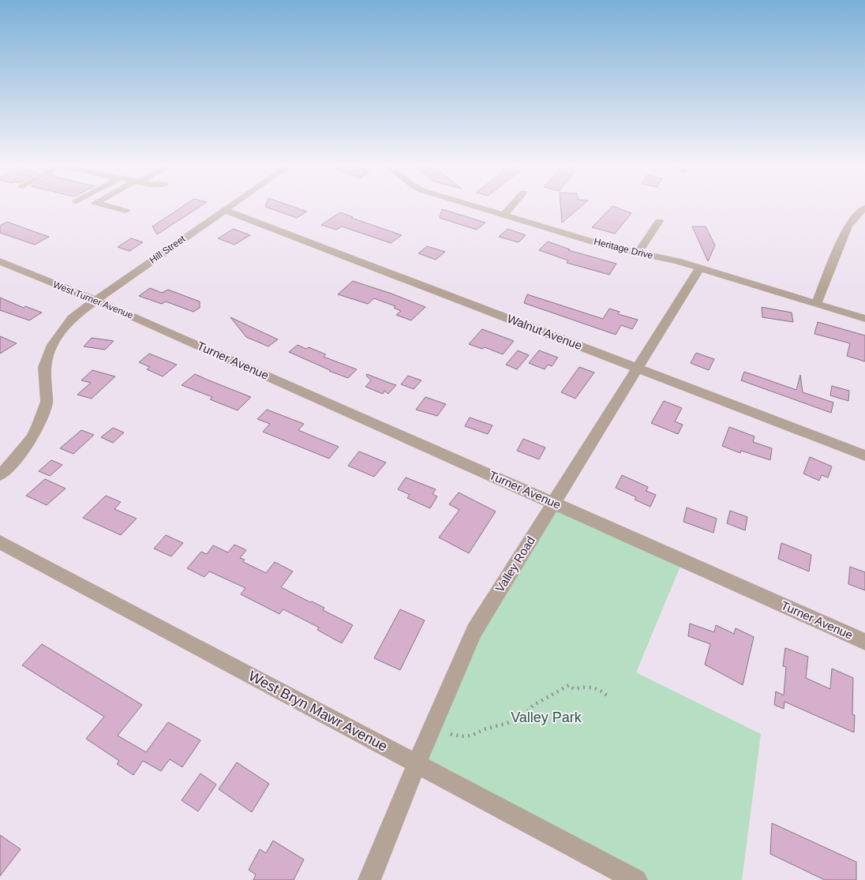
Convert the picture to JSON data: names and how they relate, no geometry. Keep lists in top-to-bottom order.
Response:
{
  "streets": {
    "street": [
      "Heritage Drive",
      "Hill Street",
      "West Turner Avenue",
      "Walnut Avenue",
      "Turner Avenue",
      "Valley Road",
      "West Bryn Mawr Avenue"
    ]
  },
  "crossings": [
    ["Heritage Drive", "Valley Road"],
    ["Hill Street", "West Turner Avenue"],
    ["Hill Street", "Walnut Avenue"],
    ["West Turner Avenue", "Turner Avenue"],
    ["Walnut Avenue", "Valley Road"],
    ["Turner Avenue", "Valley Road"],
    ["Valley Road", "West Bryn Mawr Avenue"]
  ],
  "parks": ["Valley Park"]
}
